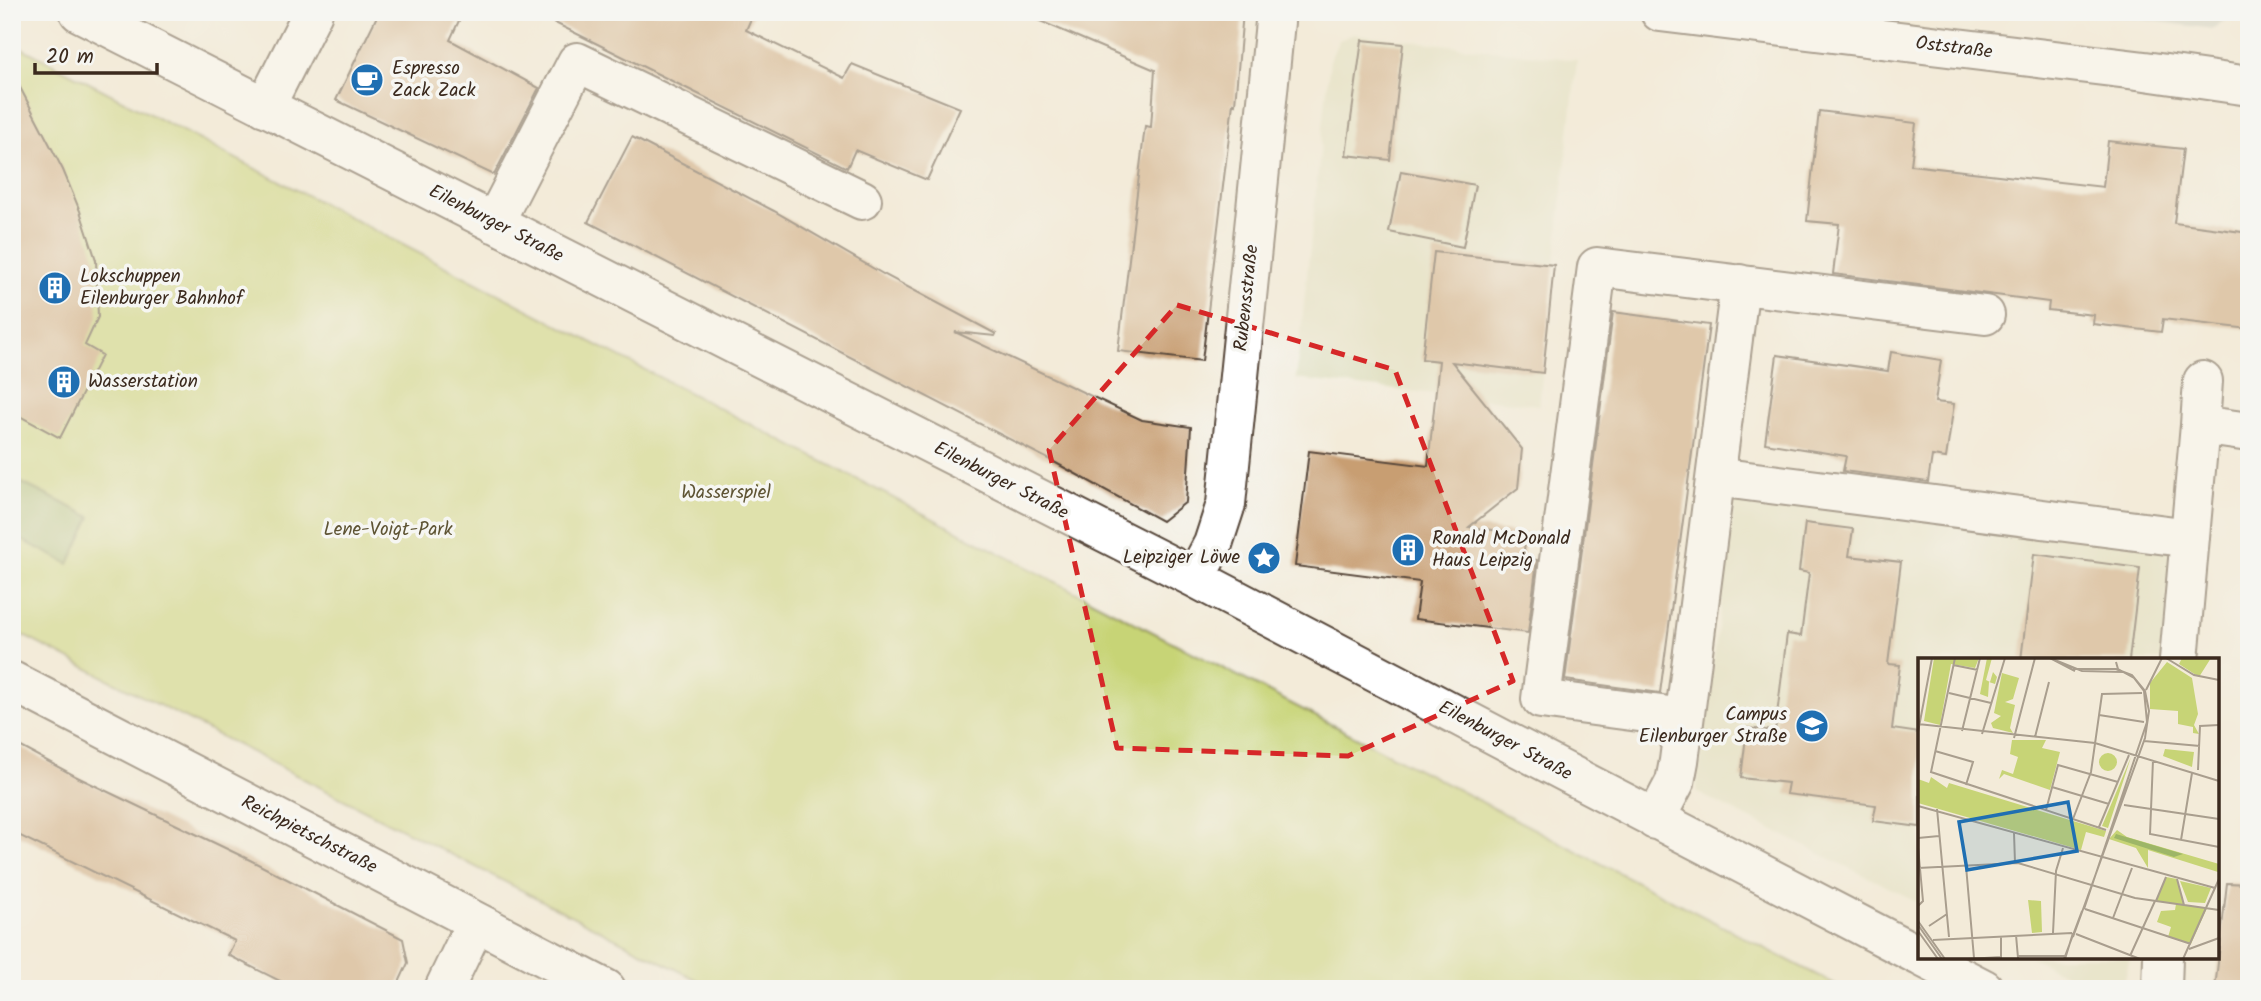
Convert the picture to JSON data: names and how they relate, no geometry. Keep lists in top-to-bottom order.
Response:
{
  "streets": {
    "street": [
      "Oststraße",
      "Eilenburger Straße",
      "Rubensstraße",
      "Reichpietschstraße"
    ]
  },
  "crossings": [
    ["Eilenburger Straße", "Rubensstraße"]
  ],
  "parks": ["Wasserspiel", "Lene-Voigt-Park"],
  "places": {
    "cafe": ["Espresso Zack Zack"],
    "building": ["Lokschuppen Eilenburger Bahnhof", "Wasserstation", "Ronald McDonald Haus Leipzig"],
    "place": ["Leipziger Löwe"],
    "school or university": ["Campus Eilenburger Straße"]
  },
  "scale_bar": "20 m"
}
